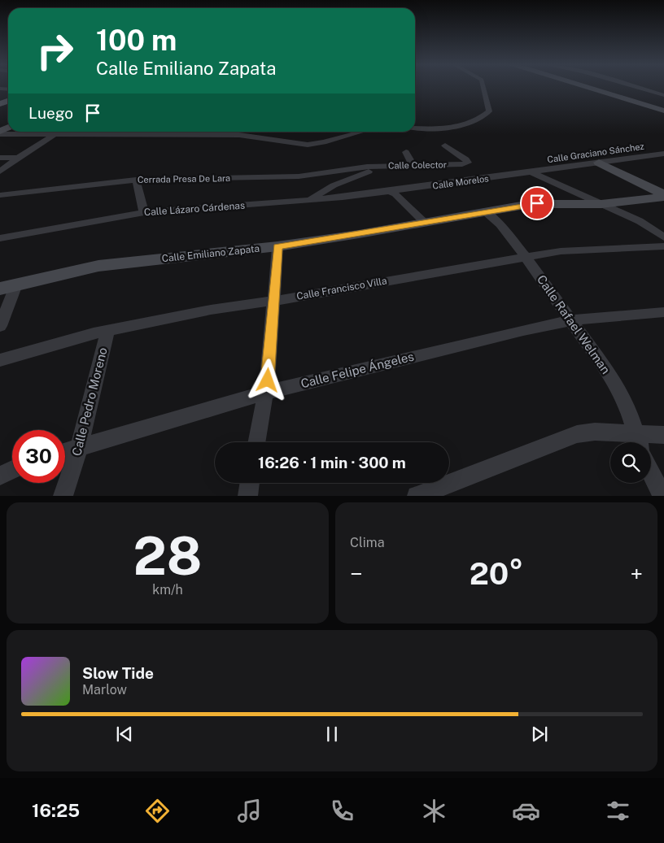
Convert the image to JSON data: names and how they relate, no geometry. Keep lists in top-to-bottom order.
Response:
{
  "streets": {
    "street": [
      "Calle Graciano Sánchez",
      "Calle Colector",
      "Cerrada Presa De Lara",
      "Calle Morelos",
      "Calle Lázaro Cárdenas",
      "Calle Emiliano Zapata",
      "Calle Francisco Villa",
      "Calle Rafael Welman",
      "Calle Felipe Ángeles",
      "Calle Pedro Moreno"
    ]
  },
  "crossings": [
    ["Calle Graciano Sánchez", "Calle Morelos"],
    ["Calle Colector", "Cerrada Presa De Lara"],
    ["Calle Morelos", "Calle Lázaro Cárdenas"],
    ["Calle Emiliano Zapata", "Calle Rafael Welman"],
    ["Calle Francisco Villa", "Calle Rafael Welman"],
    ["Calle Francisco Villa", "Calle Pedro Moreno"],
    ["Calle Rafael Welman", "Calle Felipe Ángeles"],
    ["Calle Felipe Ángeles", "Calle Pedro Moreno"]
  ],
  "page": {
    "turn": ["100 m", "Calle Emiliano Zapata"],
    "then": "Luego",
    "limit": "30",
    "trip": "16:26 · 1 min · 300 m",
    "tile": [
      ["28", "km/h"],
      "Clima"
    ],
    "heat": ["−", "20°", "+"],
    "song": ["Slow Tide", "Marlow"],
    "tabs": "16:25"
  }
}
